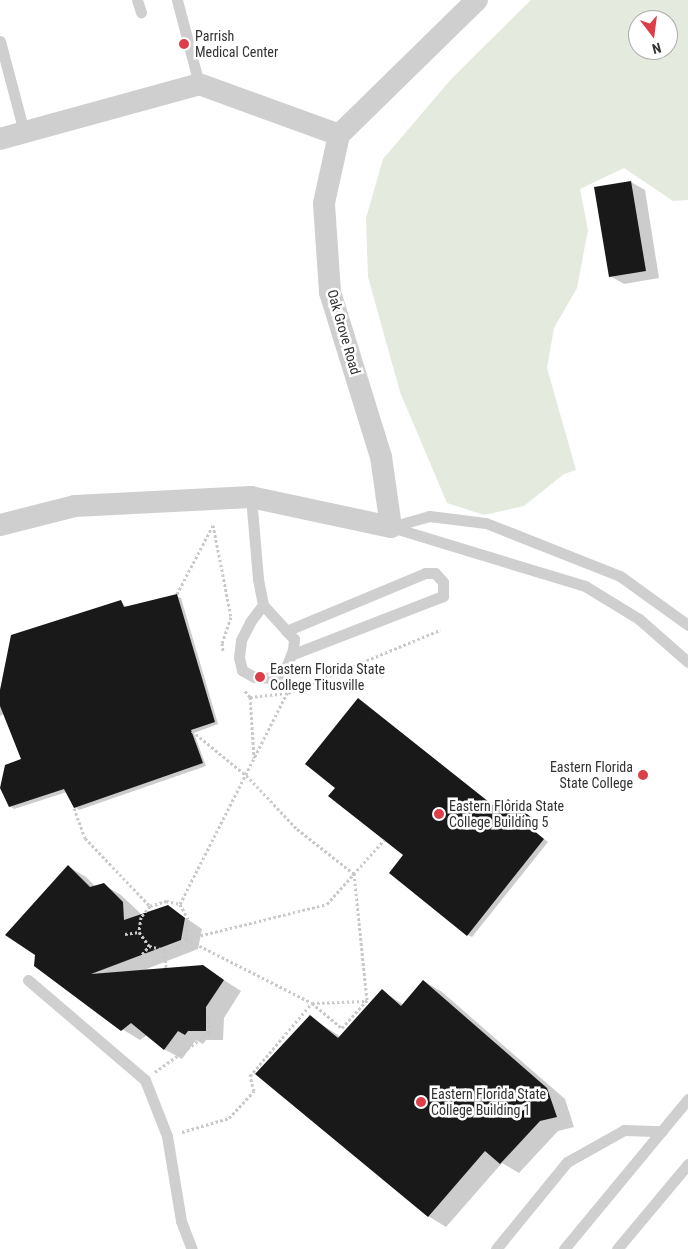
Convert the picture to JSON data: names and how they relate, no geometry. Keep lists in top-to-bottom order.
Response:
{
  "streets": {
    "street": ["Oak Grove Road"]
  },
  "places": [
    "Parrish Medical Center",
    "Eastern Florida State College Titusville",
    "Eastern Florida State College",
    "Eastern Florida State College Building 5",
    "Eastern Florida State College Building 1"
  ],
  "north": "bottom"
}
